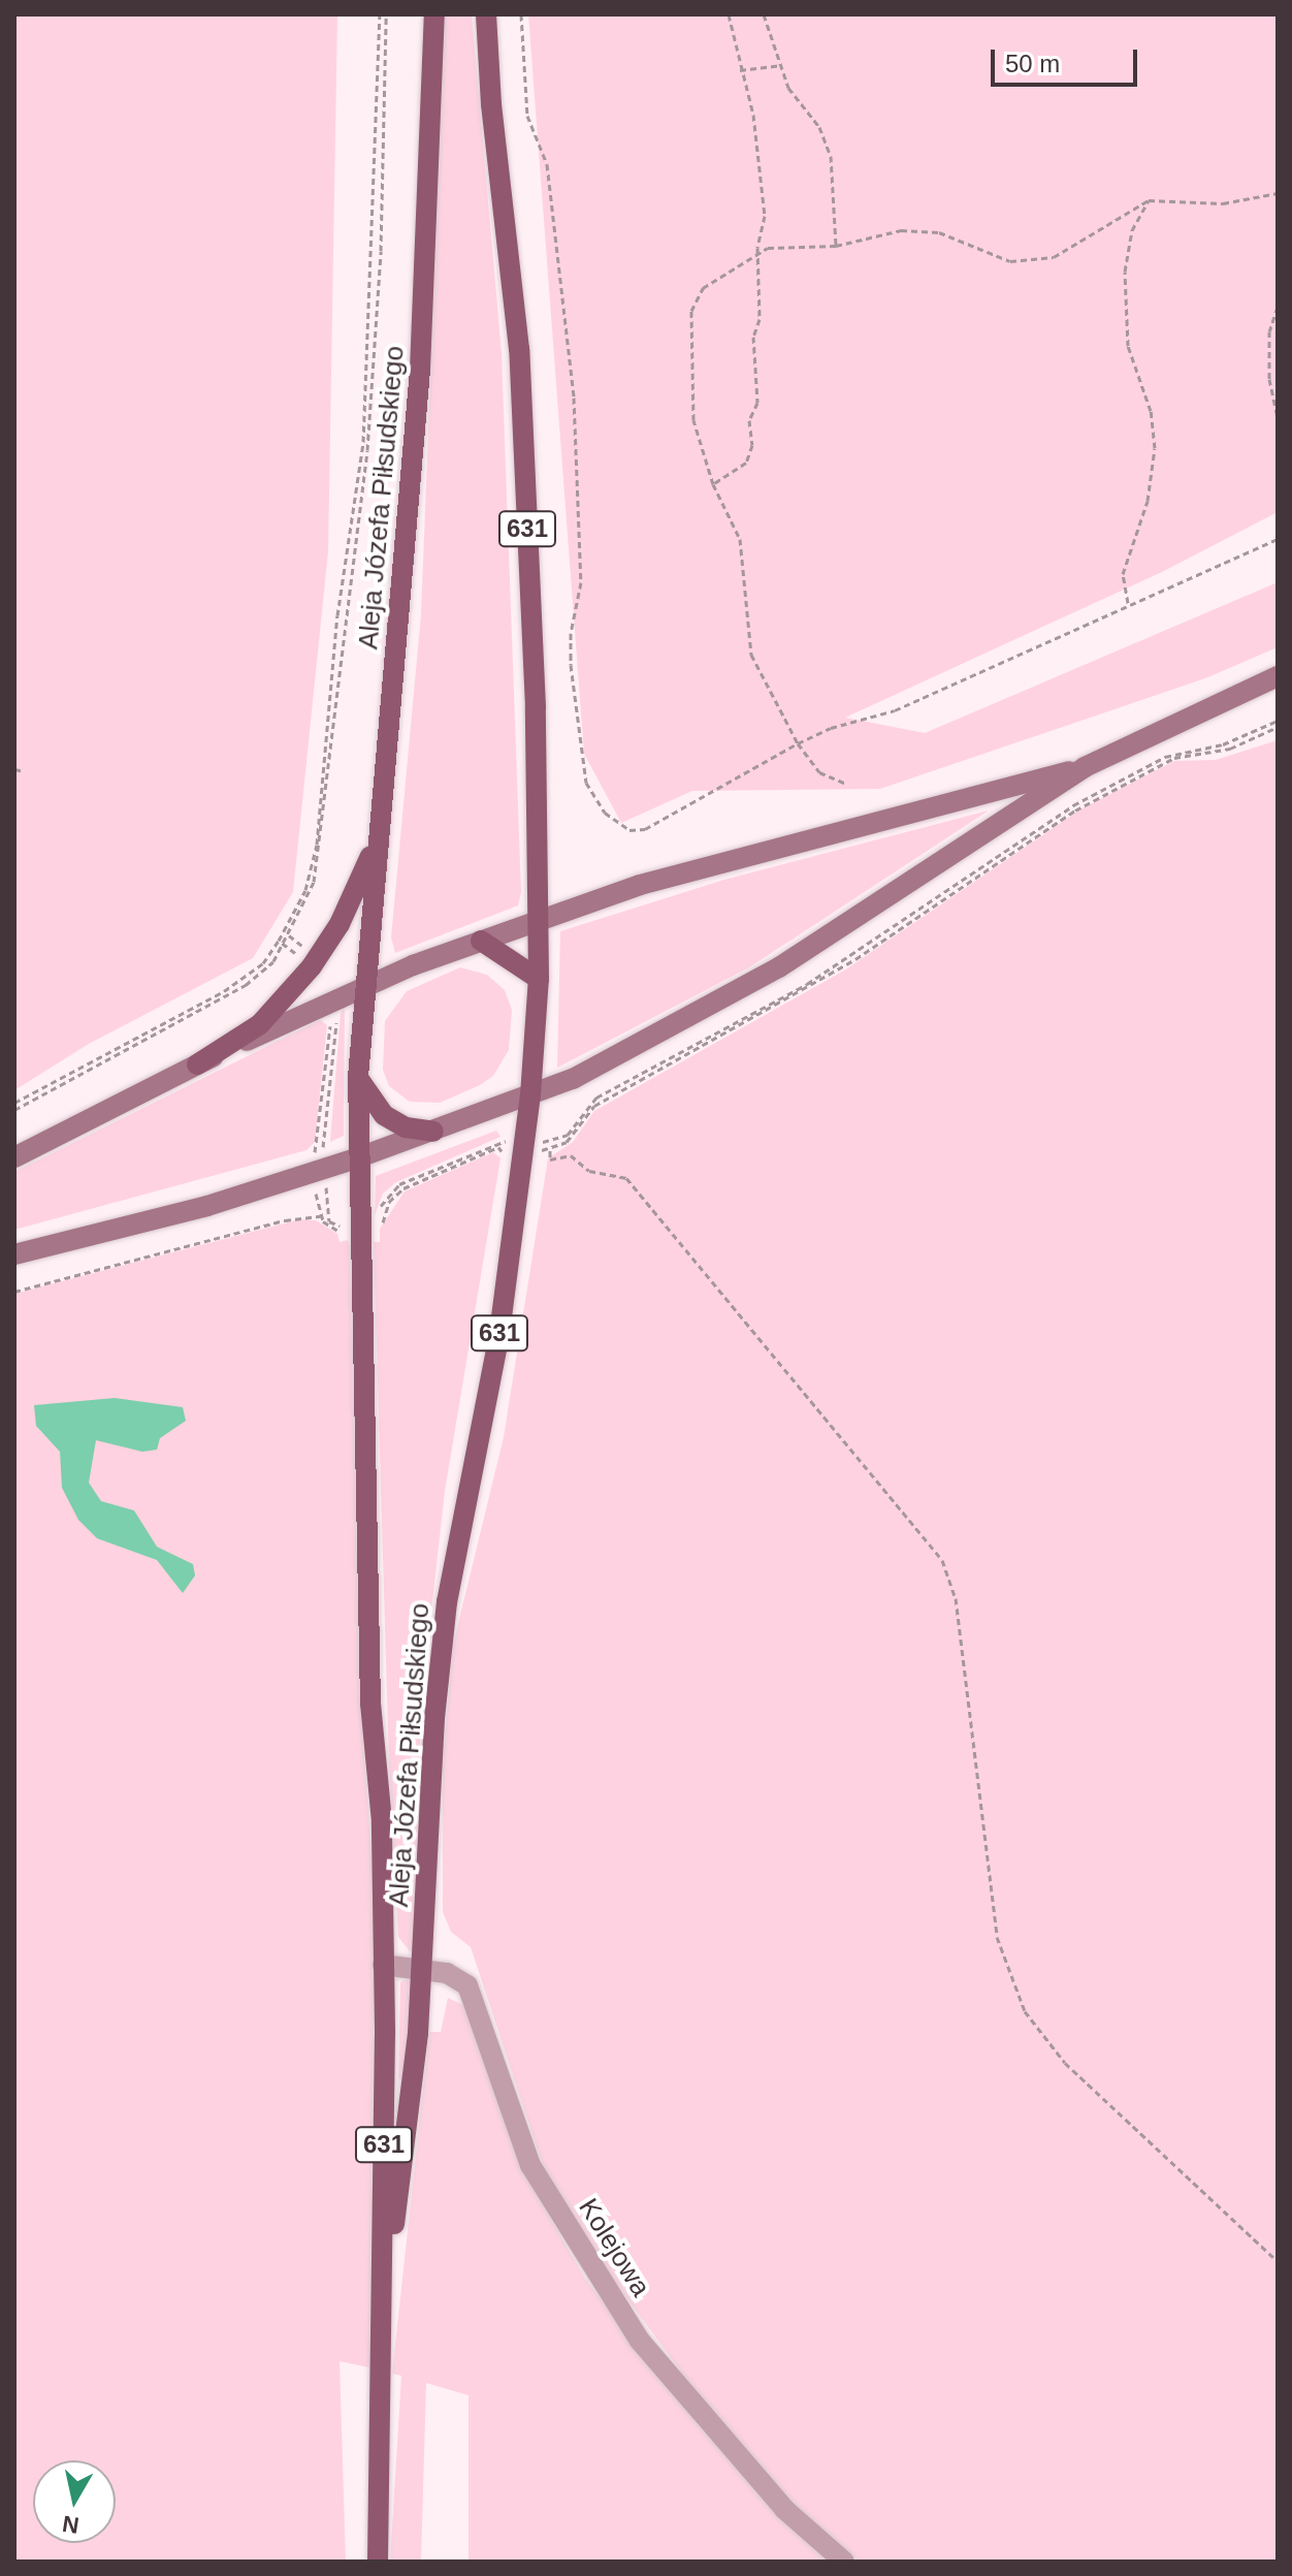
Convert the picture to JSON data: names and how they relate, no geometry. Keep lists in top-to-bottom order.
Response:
{
  "streets": {
    "main road": ["Aleja Józefa Piłsudskiego", "631"],
    "street": ["Kolejowa"]
  },
  "crossings": [
    ["Aleja Józefa Piłsudskiego", "631"],
    ["Aleja Józefa Piłsudskiego", "Kolejowa"]
  ],
  "scale_bar": "50 m",
  "north": "bottom"
}
